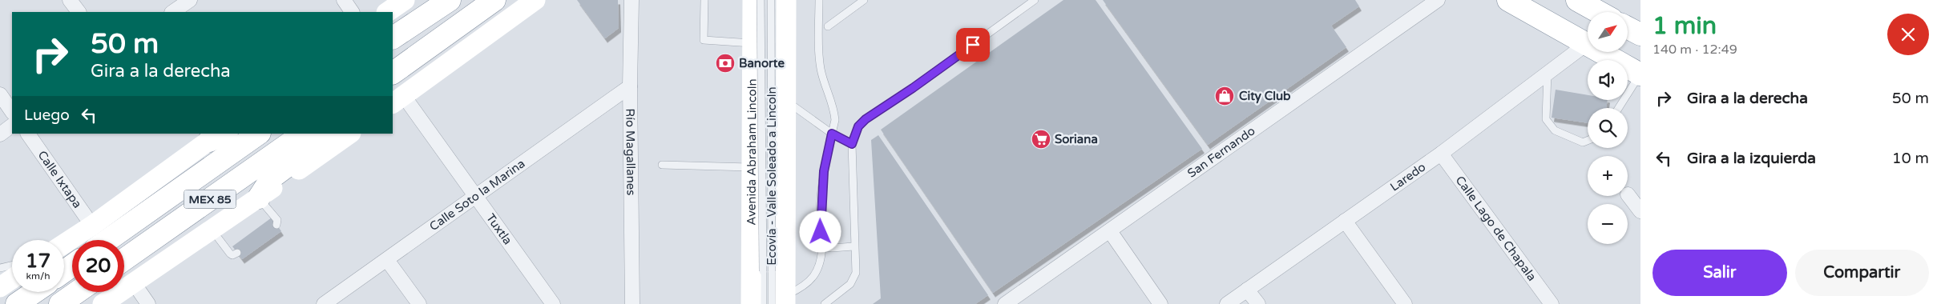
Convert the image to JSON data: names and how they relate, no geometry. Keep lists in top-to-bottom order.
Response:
{
  "streets": {
    "highway": ["MEX 85"],
    "street": [
      "Río Magallanes",
      "Avenida Abraham Lincoln",
      "San Fernando",
      "Laredo",
      "Calle Ixtapa",
      "Calle Soto la Marina",
      "Tuxtla",
      "Calle Lago de Chapala"
    ],
    "lane": ["Ecovía - Valle Soleado a Lincoln"]
  },
  "crossings": [
    ["Río Magallanes", "Calle Soto la Marina"],
    ["Laredo", "Calle Lago de Chapala"],
    ["Calle Soto la Marina", "Tuxtla"]
  ],
  "places": {
    "bank": ["Banorte"],
    "shop": ["City Club"],
    "supermarket": ["Soriana"]
  },
  "north": "top right",
  "page": {
    "heading": ["1 min", "140 m · 12:49"],
    "map_buttons": ["+", "−"],
    "turn": ["50 m", "Gira a la derecha"],
    "list": [
      {
        "name": "Gira a la derecha",
        "value": "50 m"
      },
      {
        "name": "Gira a la izquierda",
        "value": "10 m"
      }
    ],
    "then": "Luego",
    "speed": "17 km/h",
    "limit": "20",
    "buttons": ["Salir", "Compartir"]
  }
}
